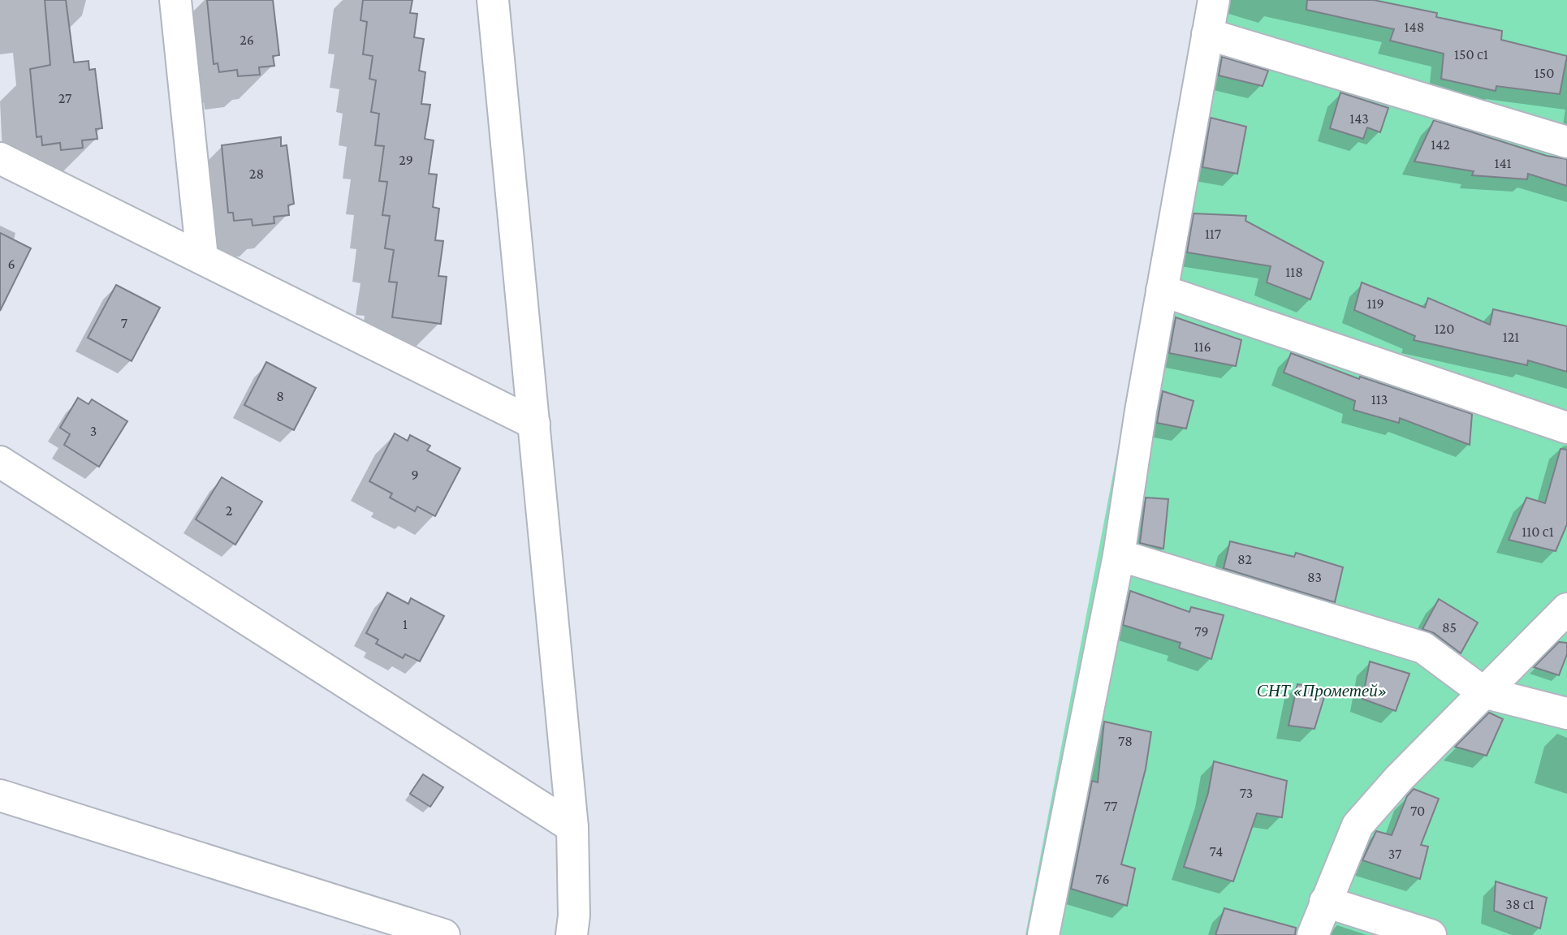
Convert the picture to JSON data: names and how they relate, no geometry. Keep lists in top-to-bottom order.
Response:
{
  "parks": ["СНТ «Прометей»"],
  "house_numbers": [
    "148",
    "26",
    "150 с1",
    "150",
    "27",
    "143",
    "142",
    "29",
    "141",
    "28",
    "117",
    "6",
    "118",
    "119",
    "7",
    "120",
    "121",
    "116",
    "8",
    "113",
    "3",
    "9",
    "2",
    "110 с1",
    "82",
    "83",
    "1",
    "85",
    "79",
    "78",
    "73",
    "77",
    "70",
    "74",
    "37",
    "76",
    "38 с1"
  ]
}
